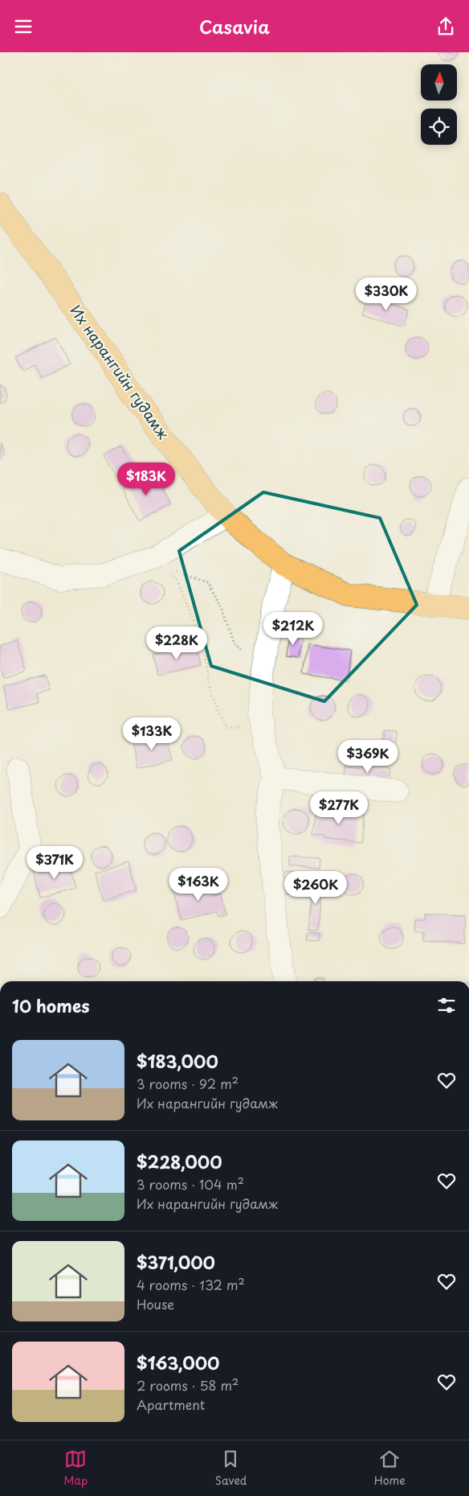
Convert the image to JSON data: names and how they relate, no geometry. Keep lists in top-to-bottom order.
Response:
{
  "streets": {
    "main road": ["Их нарангийн гудамж"]
  },
  "north": "top",
  "page": {
    "header": "Casavia",
    "price": [
      "$330K",
      "$183K",
      "$212K",
      "$228K",
      "$133K",
      "$369K",
      "$277K",
      "$371K",
      "$163K",
      "$260K"
    ],
    "heading": "10 homes",
    "list": [
      {
        "name": "$183,000",
        "note": "3 rooms · 92 m² · Их нарангийн гудамж"
      },
      {
        "name": "$228,000",
        "note": "3 rooms · 104 m² · Их нарангийн гудамж"
      },
      {
        "name": "$371,000",
        "note": "4 rooms · 132 m² · House"
      },
      {
        "name": "$163,000",
        "note": "2 rooms · 58 m² · Apartment"
      }
    ],
    "tabs": ["Map", "Saved", "Home"]
  }
}
